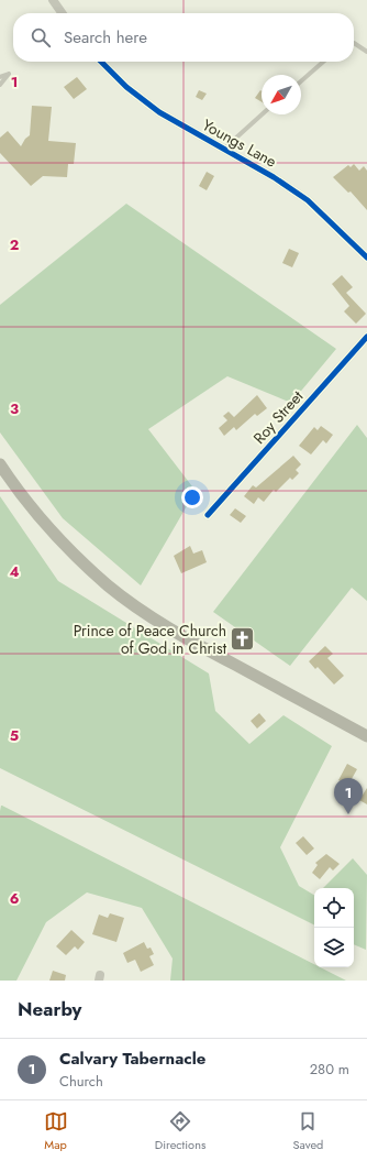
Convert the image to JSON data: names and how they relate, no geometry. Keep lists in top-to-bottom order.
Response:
{
  "streets": {
    "street": ["Youngs Lane", "Roy Street"]
  },
  "places": {
    "church": ["Prince of Peace Church of God in Christ"]
  },
  "north": "bottom left",
  "page": {
    "search": "Search here",
    "pins": "1",
    "heading": "Nearby",
    "list": [
      {
        "mark": "1",
        "name": "Calvary Tabernacle",
        "note": "Church",
        "value": "280 m"
      }
    ],
    "nav": ["Map", "Directions", "Saved"]
  },
  "grid": {
    "rows": [
      "1",
      "2",
      "3",
      "4",
      "5",
      "6"
    ]
  }
}
